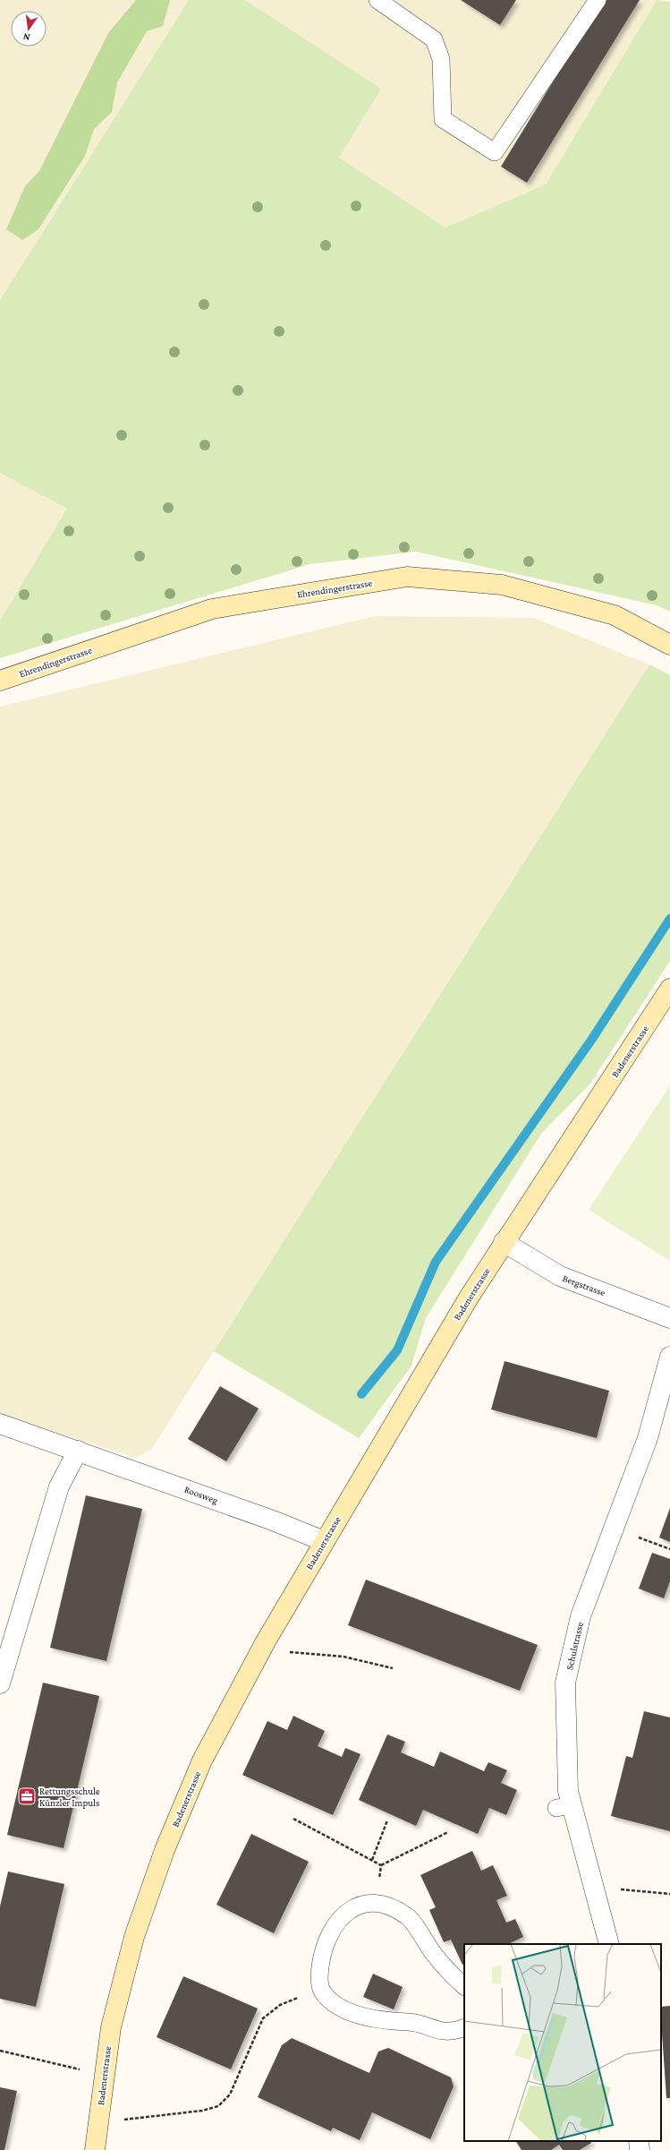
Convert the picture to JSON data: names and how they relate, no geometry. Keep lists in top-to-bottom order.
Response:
{
  "streets": {
    "street": [
      "Ehrendingerstrasse",
      "Badenerstrasse",
      "Bergstrasse",
      "Roosweg",
      "Schulstrasse"
    ]
  },
  "crossings": [
    ["Badenerstrasse", "Bergstrasse"],
    ["Badenerstrasse", "Roosweg"]
  ],
  "places": {
    "office": ["Rettungsschule Künzler Impuls"]
  },
  "north": "bottom"
}
